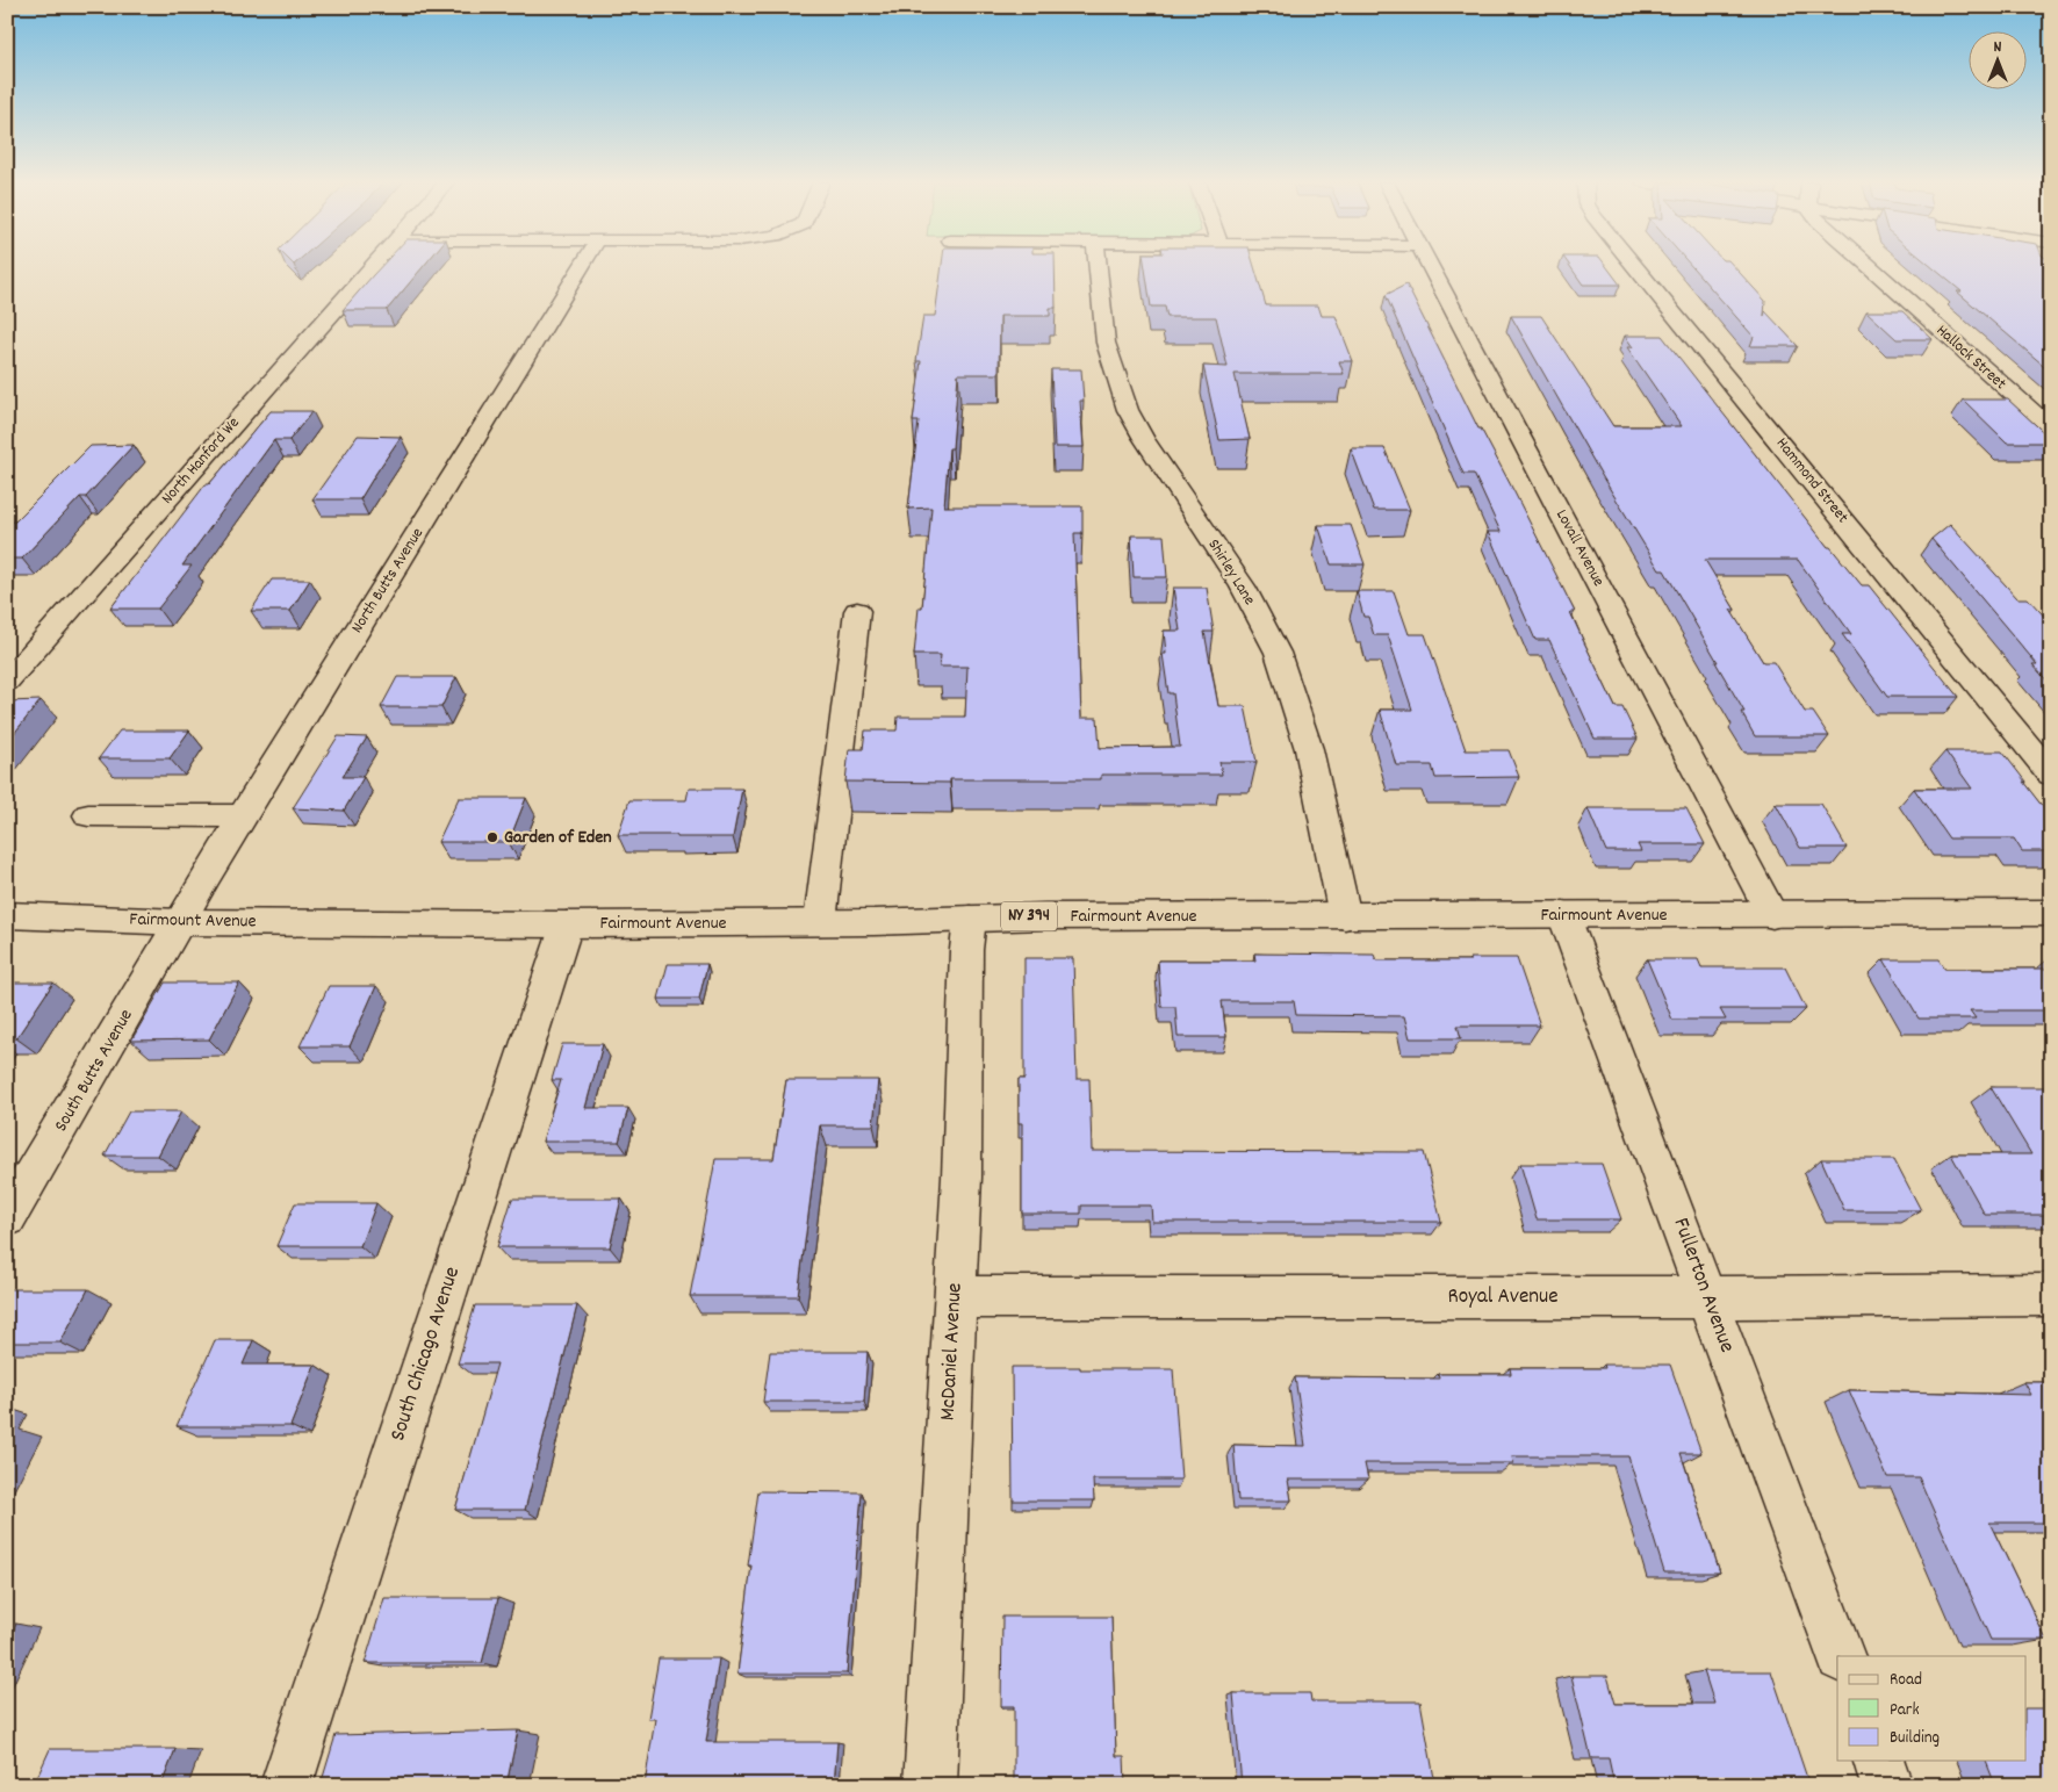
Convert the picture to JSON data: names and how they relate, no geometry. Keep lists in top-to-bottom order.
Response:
{
  "streets": {
    "street": [
      "Hallock Street",
      "North Hanford We",
      "Hammond Street",
      "Lovall Avenue",
      "Shirley Lane",
      "North Butts Avenue",
      "Fairmount Avenue",
      "NY 394",
      "South Butts Avenue",
      "Fullerton Avenue",
      "Royal Avenue",
      "McDaniel Avenue",
      "South Chicago Avenue"
    ]
  },
  "crossings": [
    ["Lovall Avenue", "Fairmount Avenue"],
    ["Shirley Lane", "Fairmount Avenue"],
    ["North Butts Avenue", "Fairmount Avenue"],
    ["North Butts Avenue", "South Butts Avenue"],
    ["Fairmount Avenue", "South Butts Avenue"],
    ["Fairmount Avenue", "Fullerton Avenue"],
    ["Fairmount Avenue", "McDaniel Avenue"],
    ["Fairmount Avenue", "South Chicago Avenue"],
    ["Fullerton Avenue", "Royal Avenue"],
    ["Royal Avenue", "McDaniel Avenue"]
  ],
  "places": ["Garden of Eden"],
  "legend": ["Road", "Park", "Building"],
  "north": "top"
}
